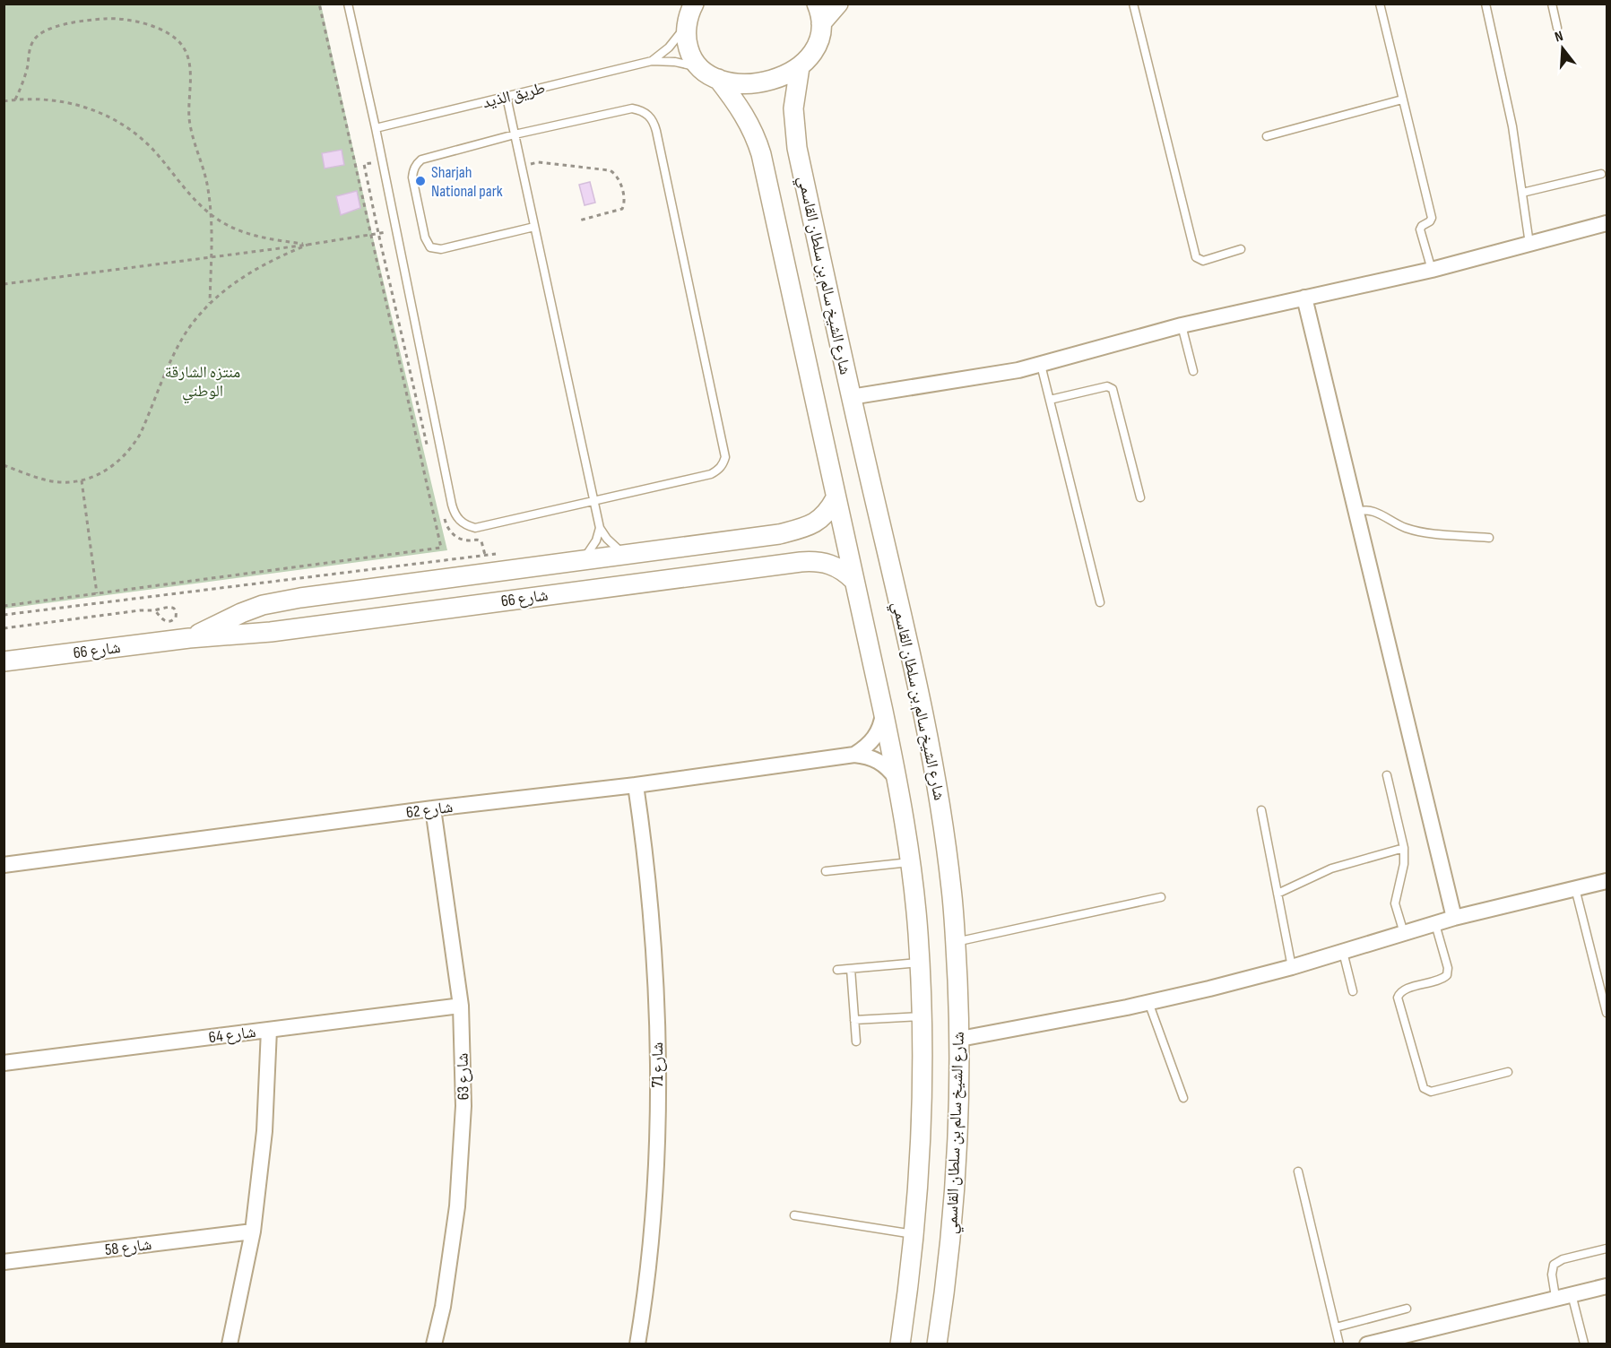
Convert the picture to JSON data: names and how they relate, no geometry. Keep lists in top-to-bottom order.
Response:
{
  "streets": {
    "street": [
      "شارع الشيخ سالم بن سلطان القاسمي",
      "شارع 66",
      "شارع 62",
      "شارع 64",
      "شارع 71",
      "شارع 63",
      "شارع 58"
    ],
    "lane": ["طريق الذيد"]
  },
  "crossings": [
    ["شارع الشيخ سالم بن سلطان القاسمي", "شارع 66"],
    ["شارع الشيخ سالم بن سلطان القاسمي", "شارع 62"],
    ["شارع 62", "شارع 71"],
    ["شارع 62", "شارع 63"],
    ["شارع 64", "شارع 63"]
  ],
  "parks": ["منتزه الشارقة الوطني"],
  "places": ["Sharjah National park"],
  "north": "top"
}
